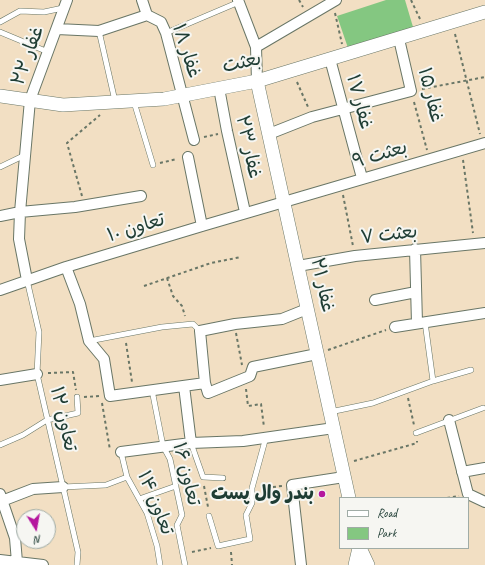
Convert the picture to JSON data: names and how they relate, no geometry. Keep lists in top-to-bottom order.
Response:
{
  "streets": {
    "street": [
      "غفار ۱۸",
      "غفار ۲۲",
      "بعثت",
      "غفار ۱۵",
      "غفار ۱۷",
      "غفار ۲۳",
      "بعثت ۹",
      "تعاون ۱۰",
      "بعثت ۷",
      "غفار ۲۱"
    ],
    "lane": ["تعاون ۱۲", "تعاون ۱۶", "تعاون ۱۴"]
  },
  "crossings": [
    ["غفار ۱۸", "بعثت"],
    ["غفار ۲۲", "بعثت"],
    ["غفار ۲۲", "تعاون ۱۰"],
    ["غفار ۲۲", "تعاون ۱۲"],
    ["بعثت", "غفار ۱۵"],
    ["بعثت", "غفار ۱۷"],
    ["بعثت", "غفار ۲۳"],
    ["بعثت", "غفار ۲۱"],
    ["غفار ۱۵", "بعثت ۹"],
    ["غفار ۱۷", "بعثت ۹"],
    ["غفار ۲۳", "تعاون ۱۰"],
    ["بعثت ۹", "تعاون ۱۰"],
    ["بعثت ۹", "غفار ۲۱"],
    ["تعاون ۱۰", "غفار ۲۱"],
    ["تعاون ۱۰", "تعاون ۱۲"],
    ["بعثت ۷", "غفار ۲۱"]
  ],
  "places": ["بندر وال پست"],
  "legend": ["Road", "Park"],
  "north": "bottom"
}
